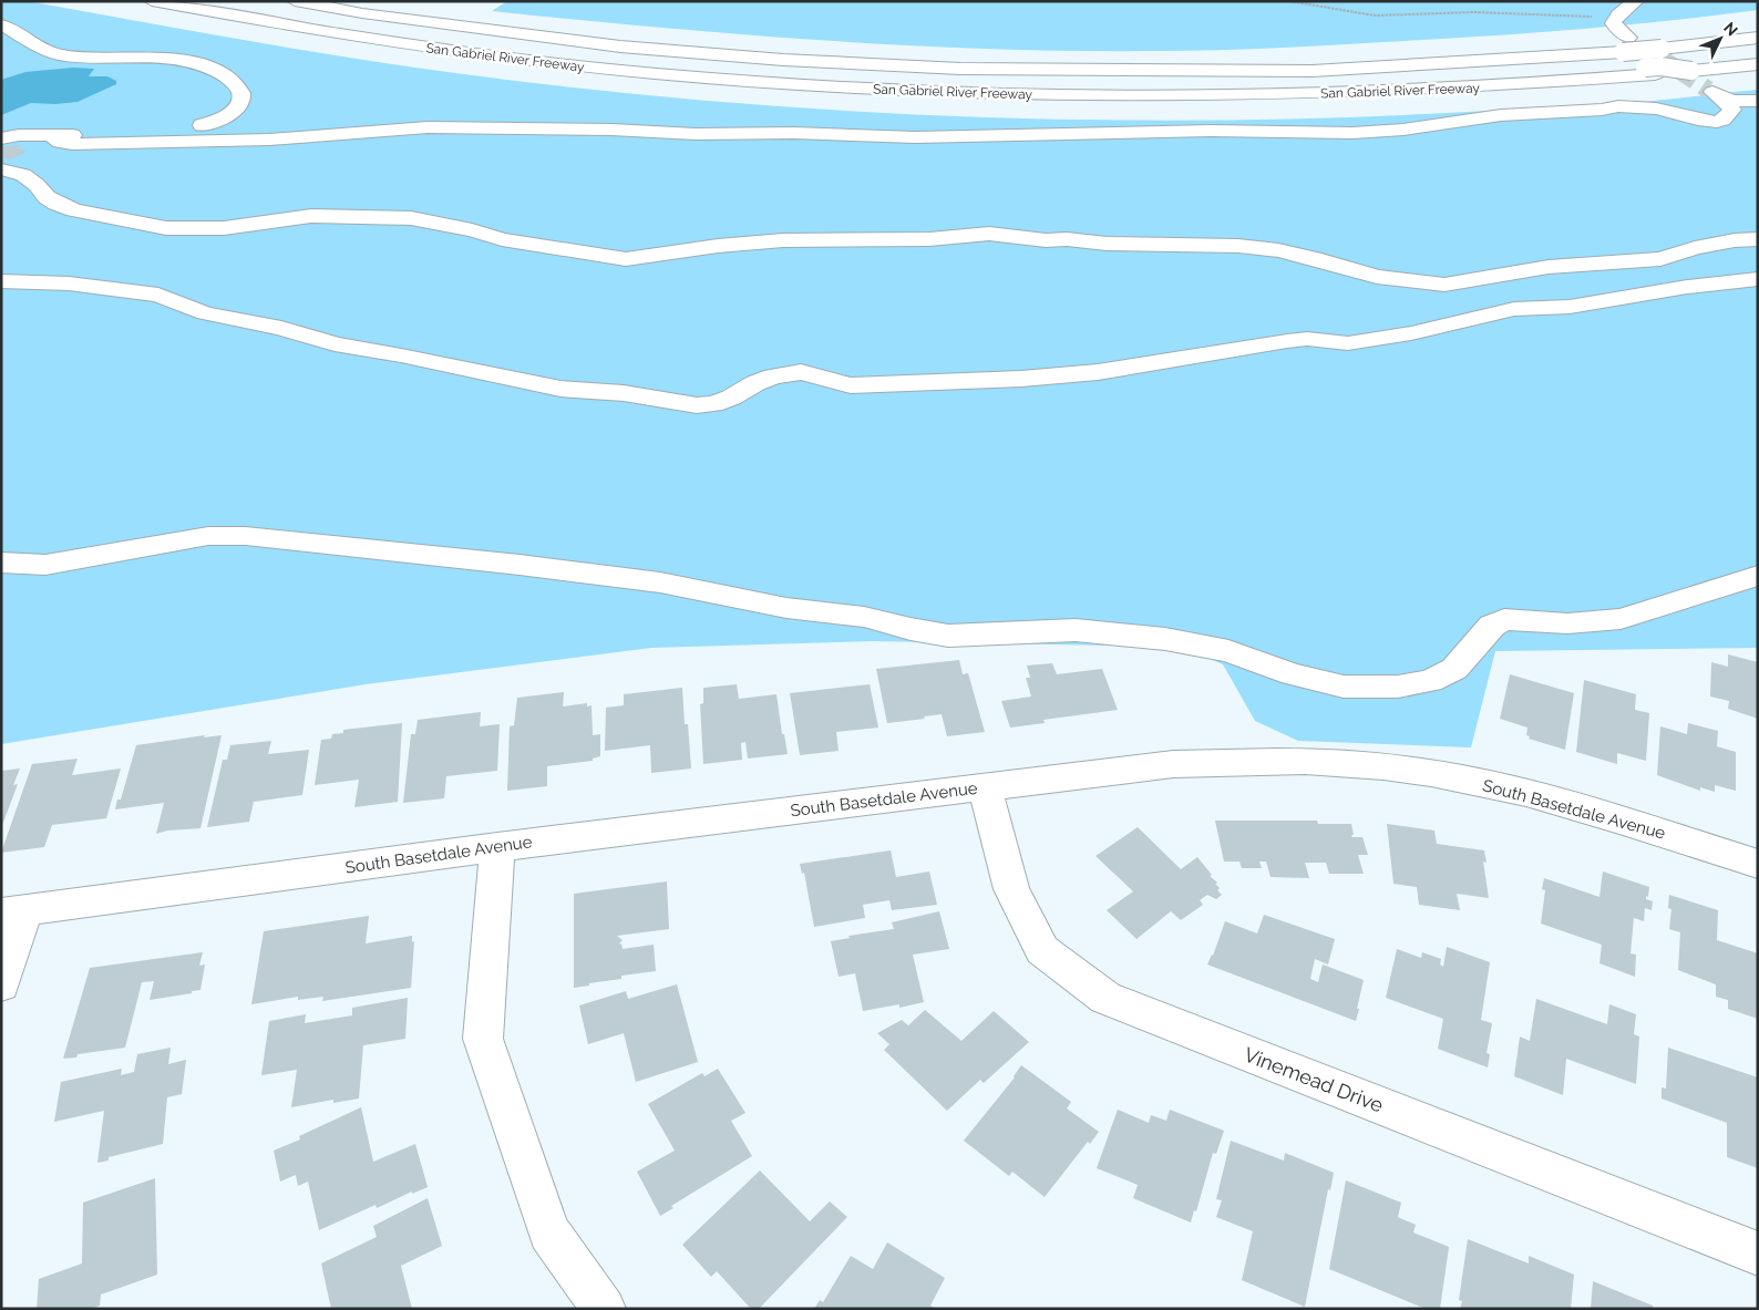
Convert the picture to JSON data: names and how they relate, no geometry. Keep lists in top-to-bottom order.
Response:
{
  "streets": {
    "main road": ["San Gabriel River Freeway", "South Basetdale Avenue", "Vinemead Drive"]
  },
  "crossings": [
    ["South Basetdale Avenue", "Vinemead Drive"]
  ],
  "north": "top right"
}
